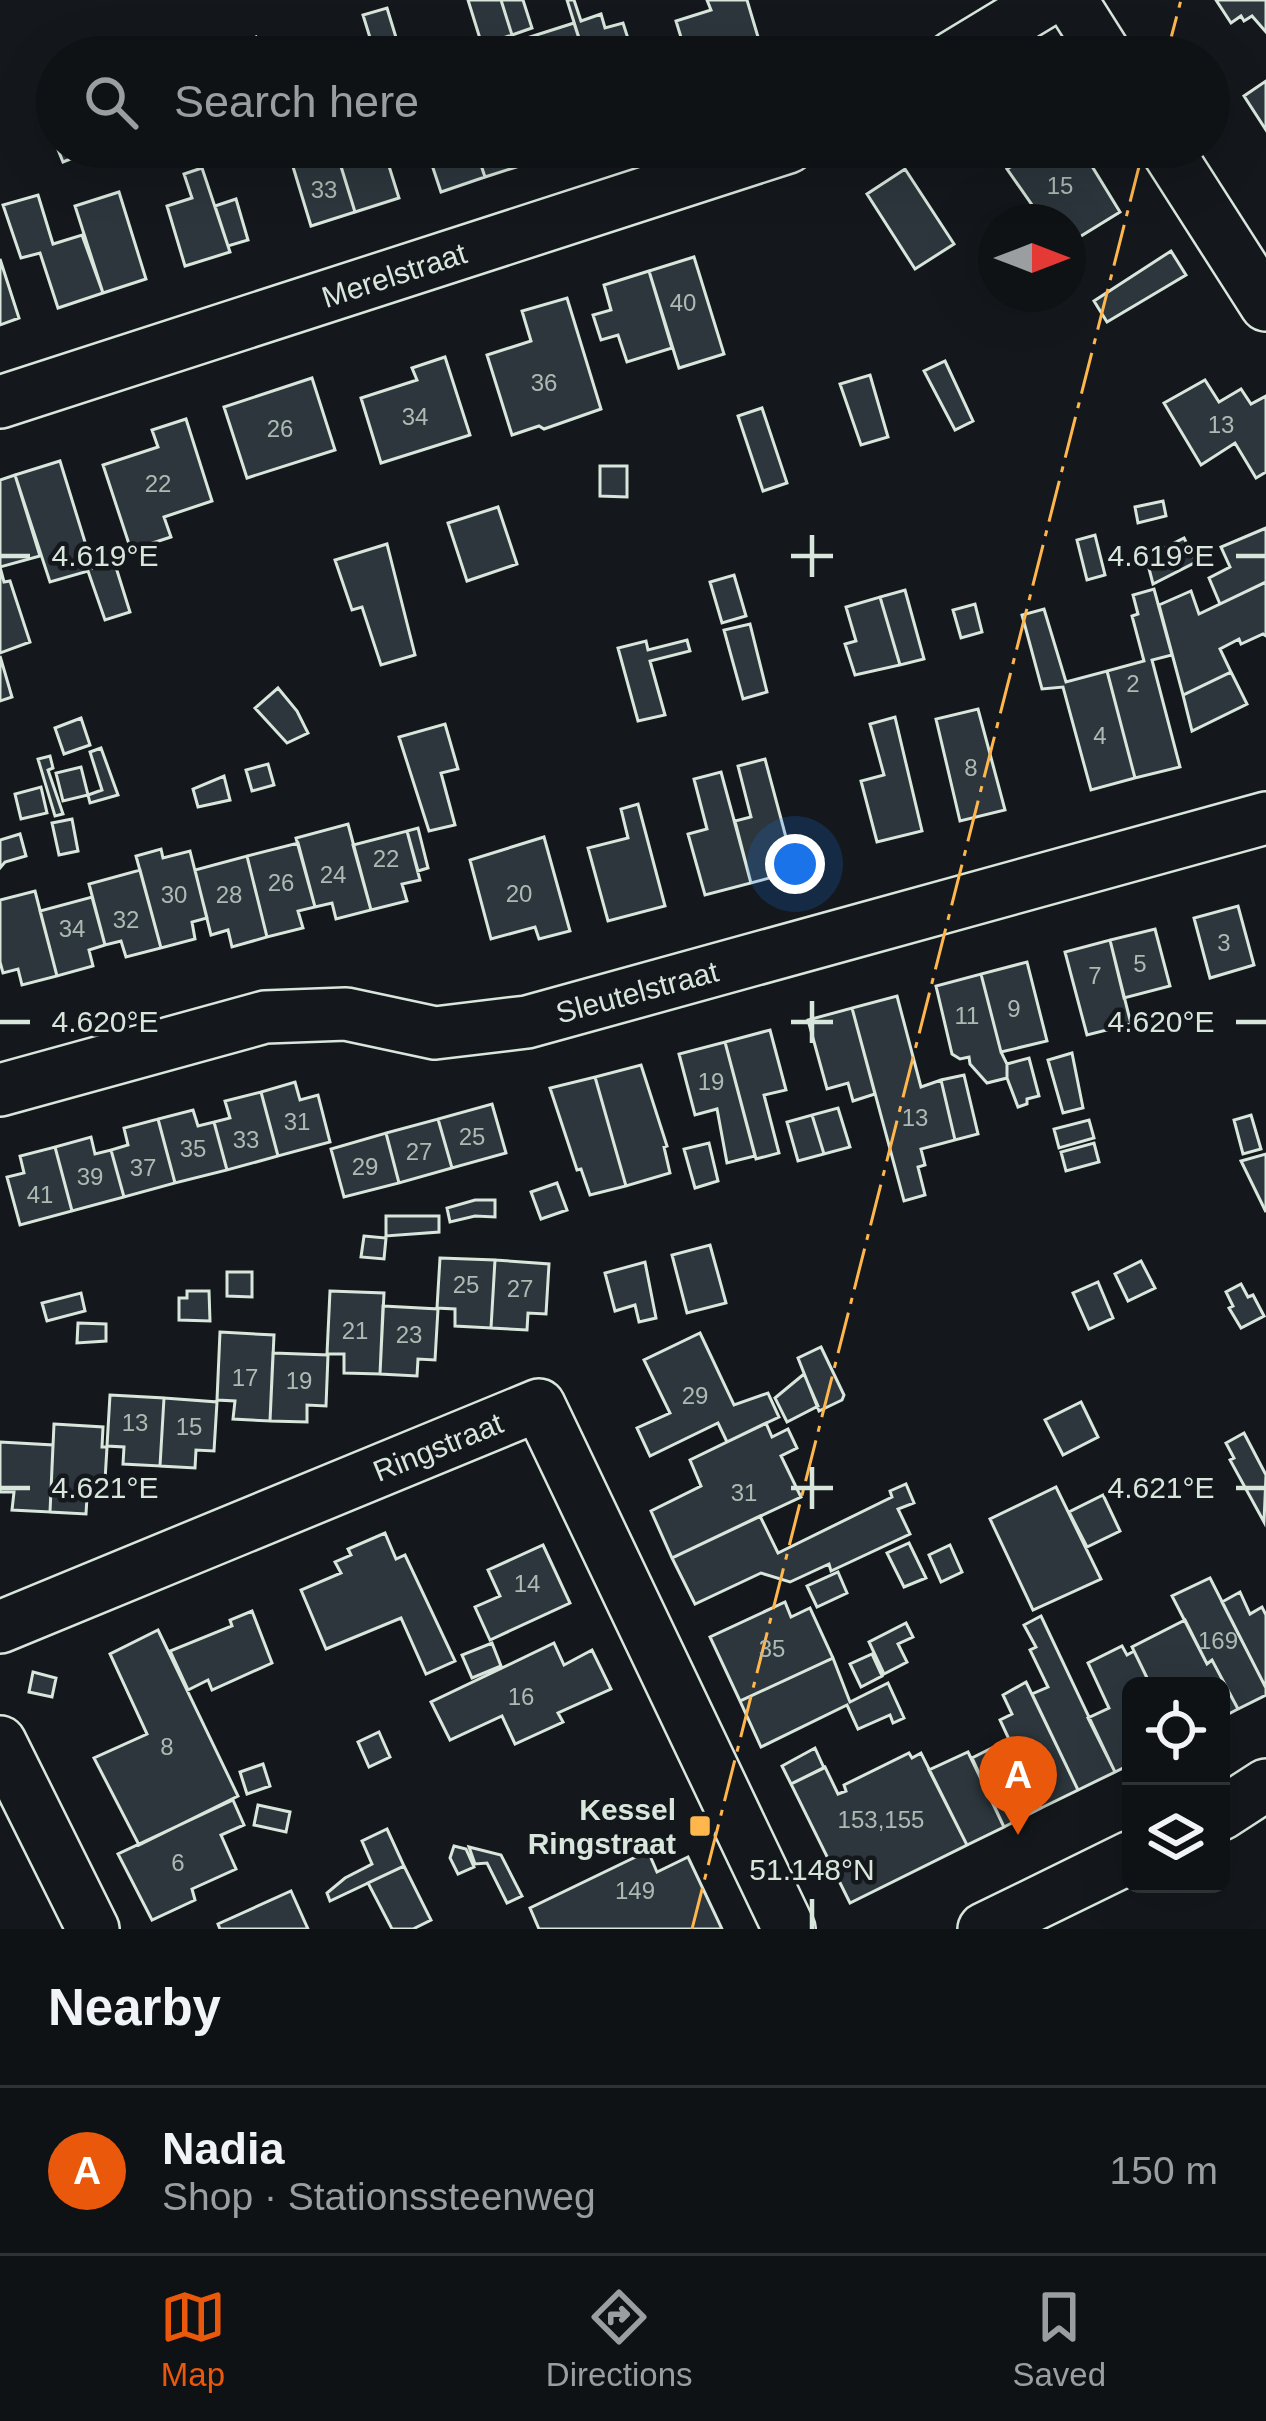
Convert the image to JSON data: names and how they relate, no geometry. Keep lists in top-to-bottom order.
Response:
{
  "streets": {
    "street": ["Merelstraat", "Sleutelstraat", "Ringstraat"]
  },
  "places": {
    "transit": ["Kessel Ringstraat"]
  },
  "house_numbers": [
    "15",
    "33",
    "40",
    "36",
    "34",
    "13",
    "26",
    "22",
    "2",
    "4",
    "8",
    "22",
    "24",
    "26",
    "20",
    "30",
    "28",
    "32",
    "34",
    "3",
    "5",
    "7",
    "9",
    "11",
    "19",
    "13",
    "31",
    "25",
    "33",
    "35",
    "27",
    "29",
    "37",
    "39",
    "41",
    "25",
    "27",
    "21",
    "23",
    "17",
    "19",
    "29",
    "13",
    "15",
    "31",
    "14",
    "169",
    "35",
    "16",
    "8",
    "153,155",
    "6",
    "149"
  ],
  "north": "right",
  "page": {
    "search": "Search here",
    "pins": "A",
    "heading": "Nearby",
    "list": [
      {
        "mark": "A",
        "name": "Nadia",
        "note": "Shop · Stationssteenweg",
        "value": "150 m"
      }
    ],
    "nav": ["Map", "Directions", "Saved"]
  },
  "coordinates": [
    "4.619°E",
    "4.620°E",
    "4.621°E",
    "51.148°N"
  ]
}
